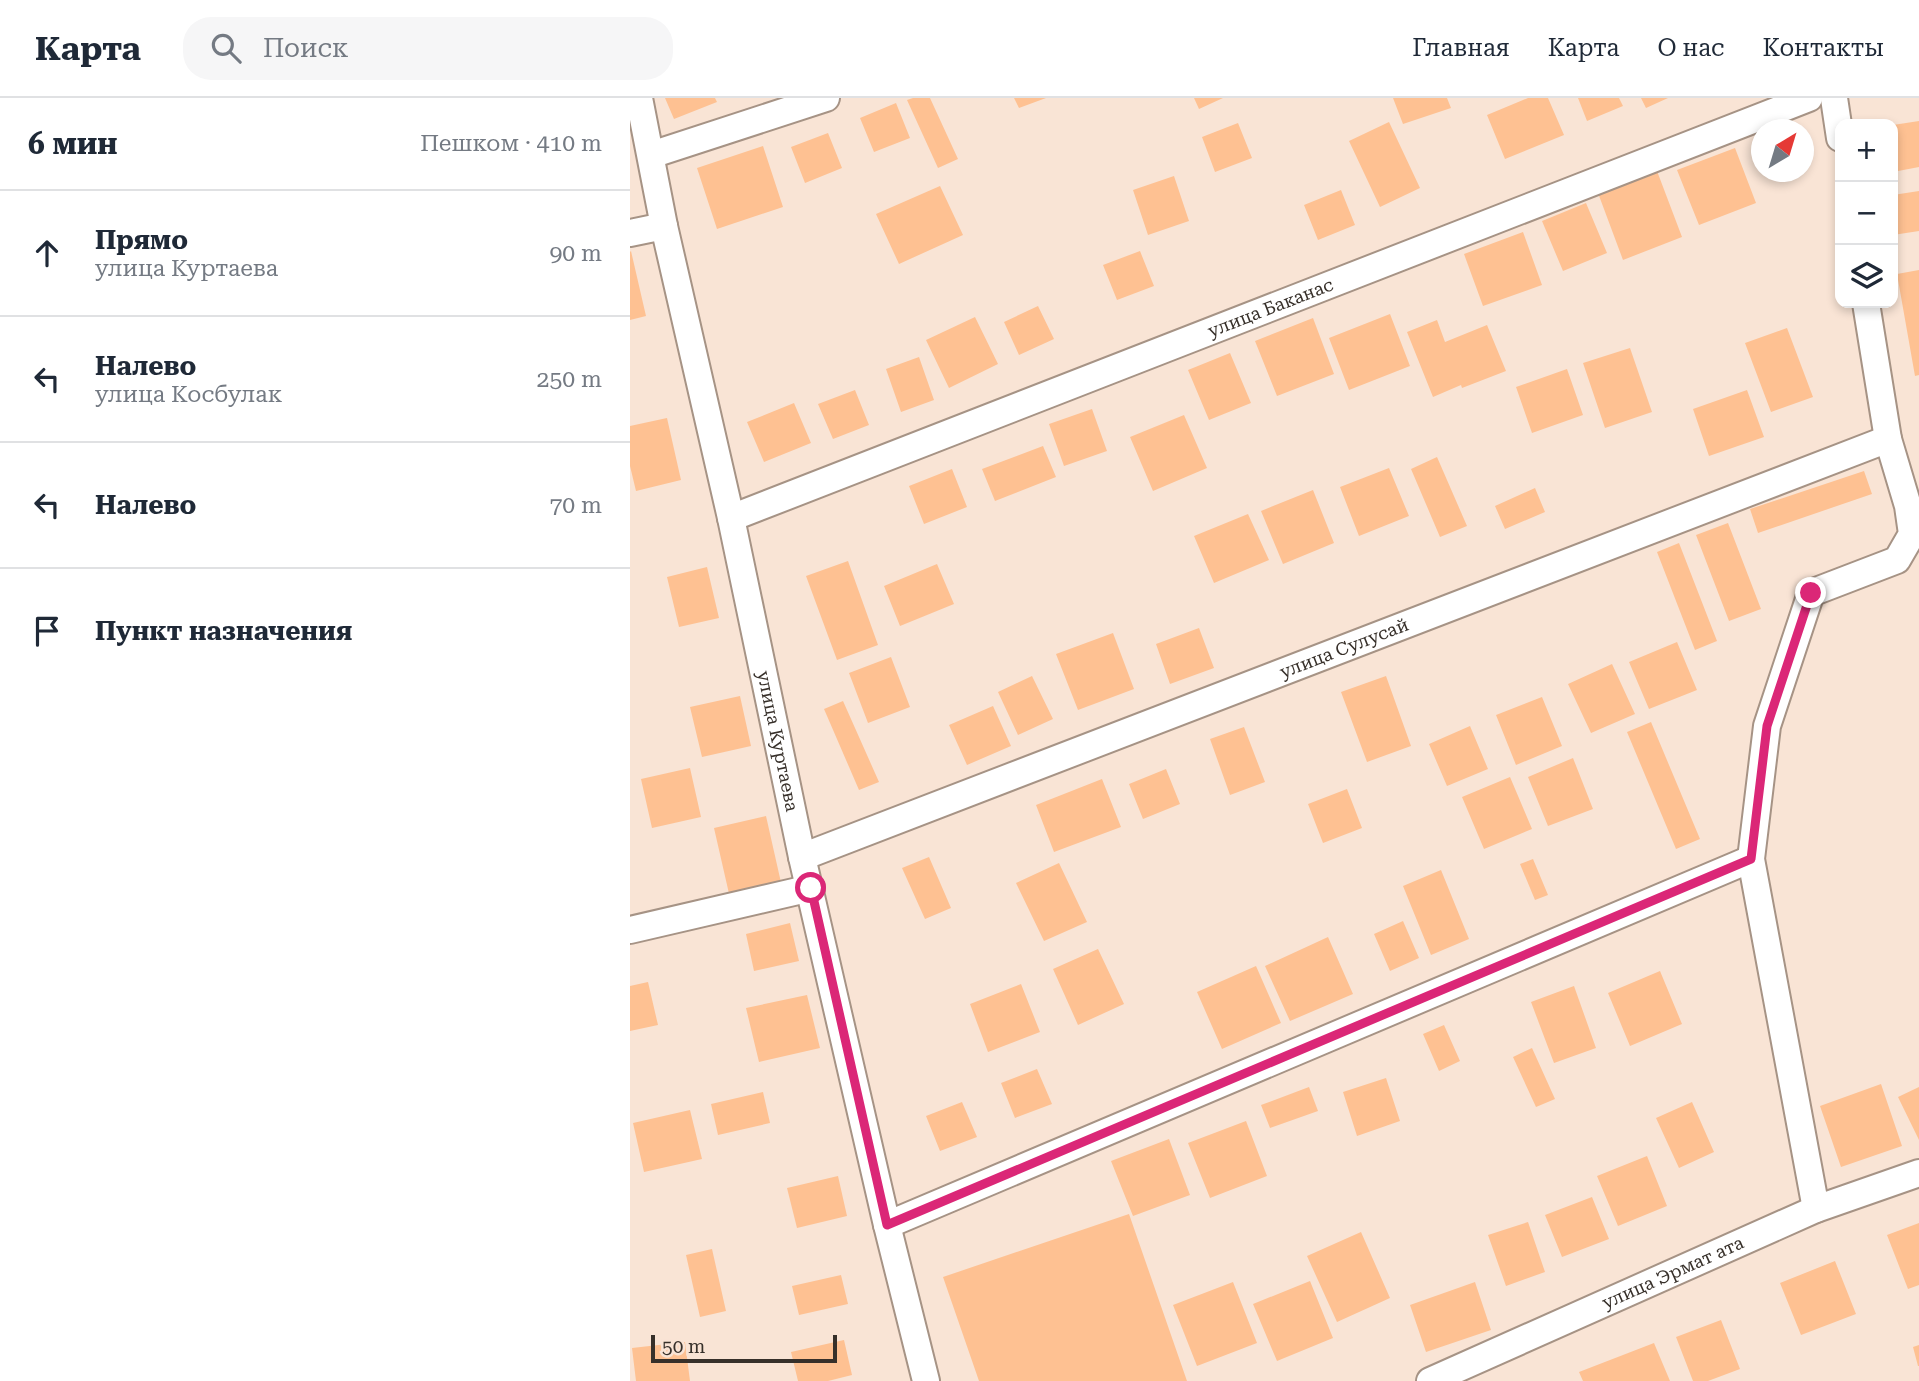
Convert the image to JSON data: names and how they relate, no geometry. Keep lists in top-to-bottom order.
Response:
{
  "streets": {
    "street": [
      "улица Баканас",
      "улица Сулусай",
      "улица Куртаева",
      "улица Эрмат ата"
    ]
  },
  "crossings": [
    ["улица Баканас", "улица Куртаева"],
    ["улица Сулусай", "улица Куртаева"]
  ],
  "scale_bar": "50 m",
  "north": "top right",
  "page": {
    "header": "Карта",
    "search": "Поиск",
    "nav": [
      "Главная",
      "Карта",
      "О нас",
      "Контакты"
    ],
    "heading": ["6 мин", "Пешком · 410 m"],
    "map_buttons": ["+", "−"],
    "list": [
      ["Прямо", "улица Куртаева", "90 m"],
      ["Налево", "улица Косбулак", "250 m"],
      ["Налево", "70 m"],
      "Пункт назначения"
    ],
    "scale": "50 m"
  }
}
